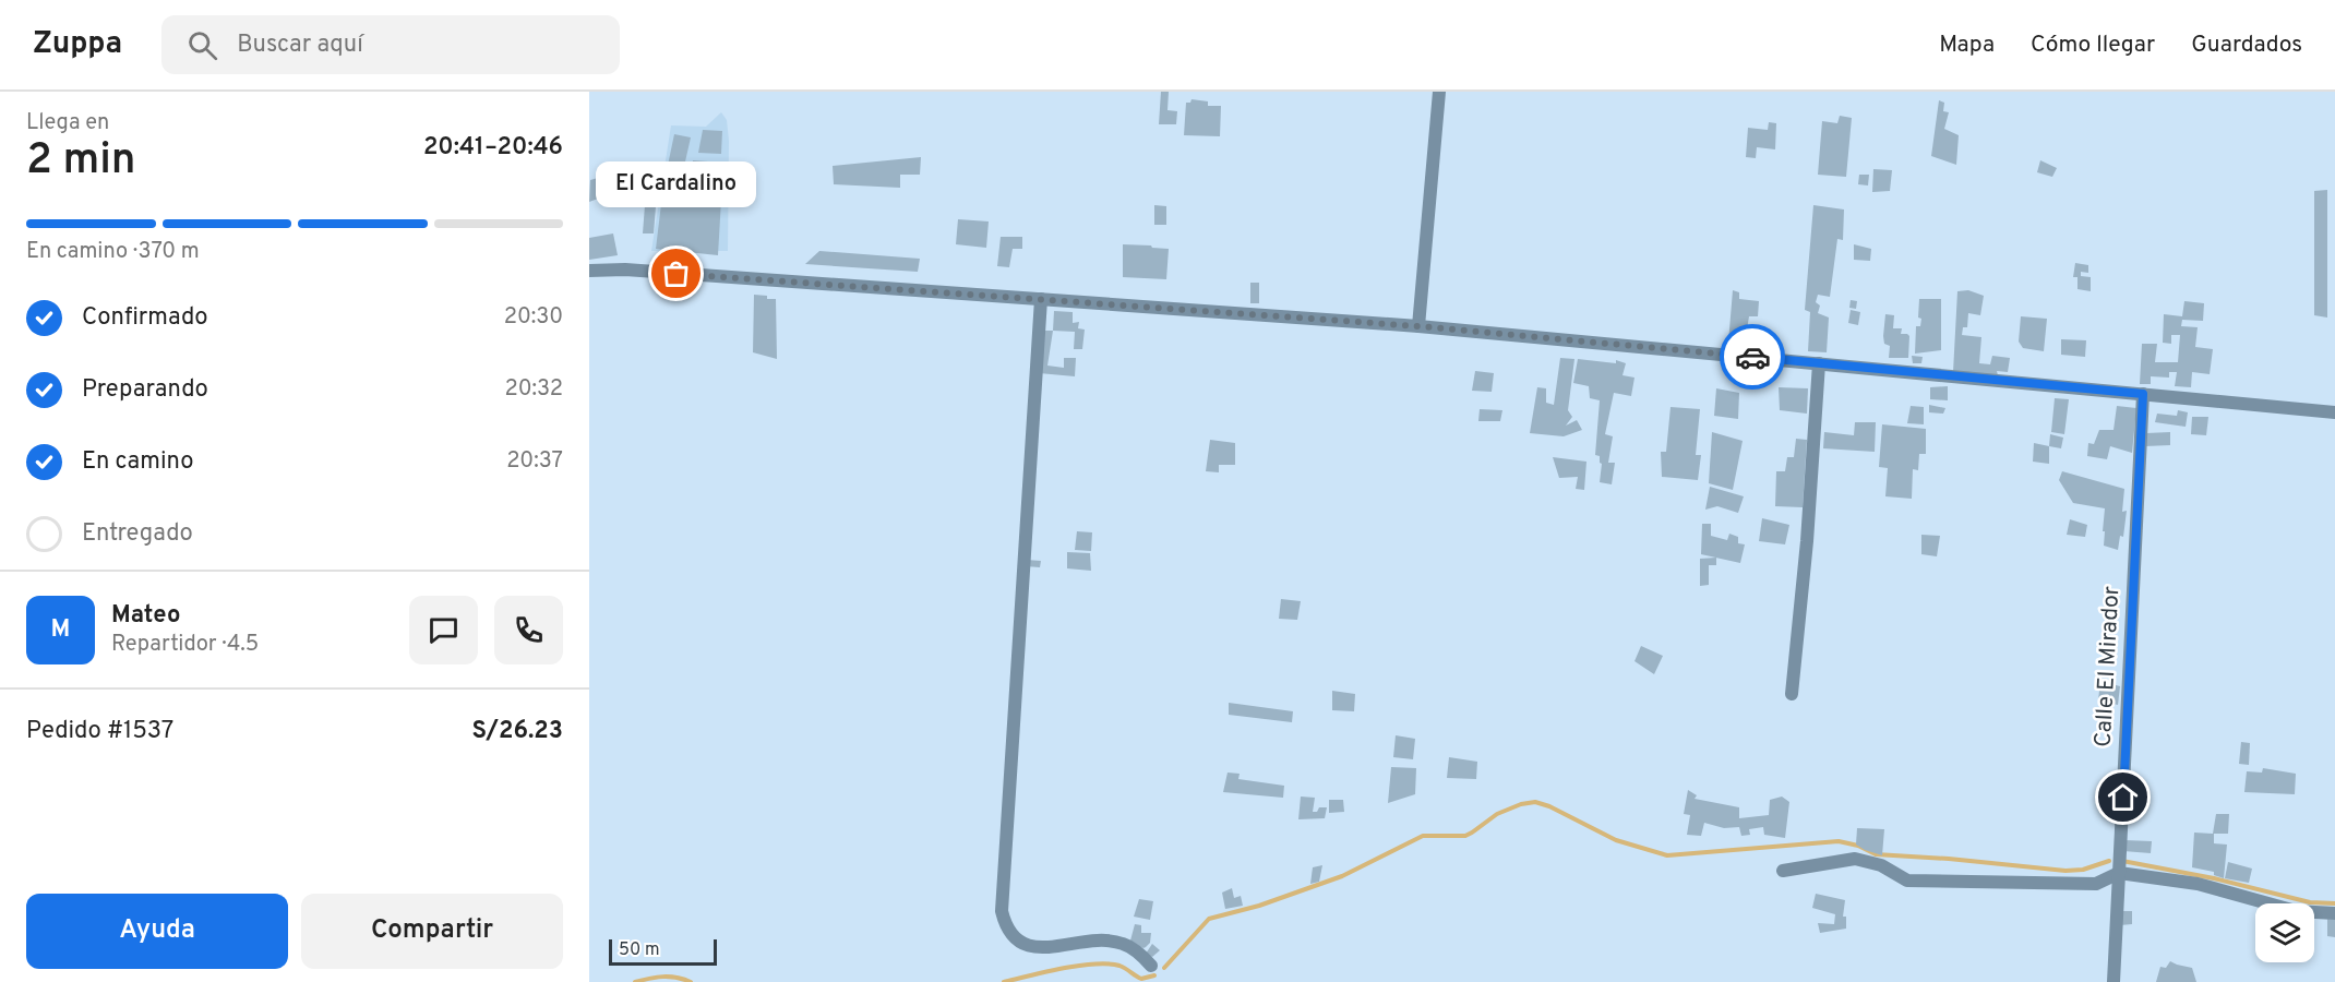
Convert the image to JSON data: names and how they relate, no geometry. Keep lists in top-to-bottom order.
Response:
{
  "streets": {
    "street": ["Calle El Mirador"]
  },
  "places": ["El Cardalino"],
  "scale_bar": "50 m",
  "page": {
    "header": "Zuppa",
    "search": "Buscar aquí",
    "nav": ["Mapa", "Cómo llegar", "Guardados"],
    "heading": ["2 min", "Llega en", "20:41–20:46"],
    "panel": [
      "Mateo",
      "Repartidor · 4.5",
      "Pedido #1537",
      "S/26.23"
    ],
    "bubble": "El Cardalino",
    "bar": "En camino · 370 m",
    "list": [
      ["Confirmado", "20:30"],
      ["Preparando", "20:32"],
      ["En camino", "20:37"],
      "Entregado"
    ],
    "round": "M",
    "buttons": ["Ayuda", "Compartir"],
    "scale": "50 m"
  }
}
